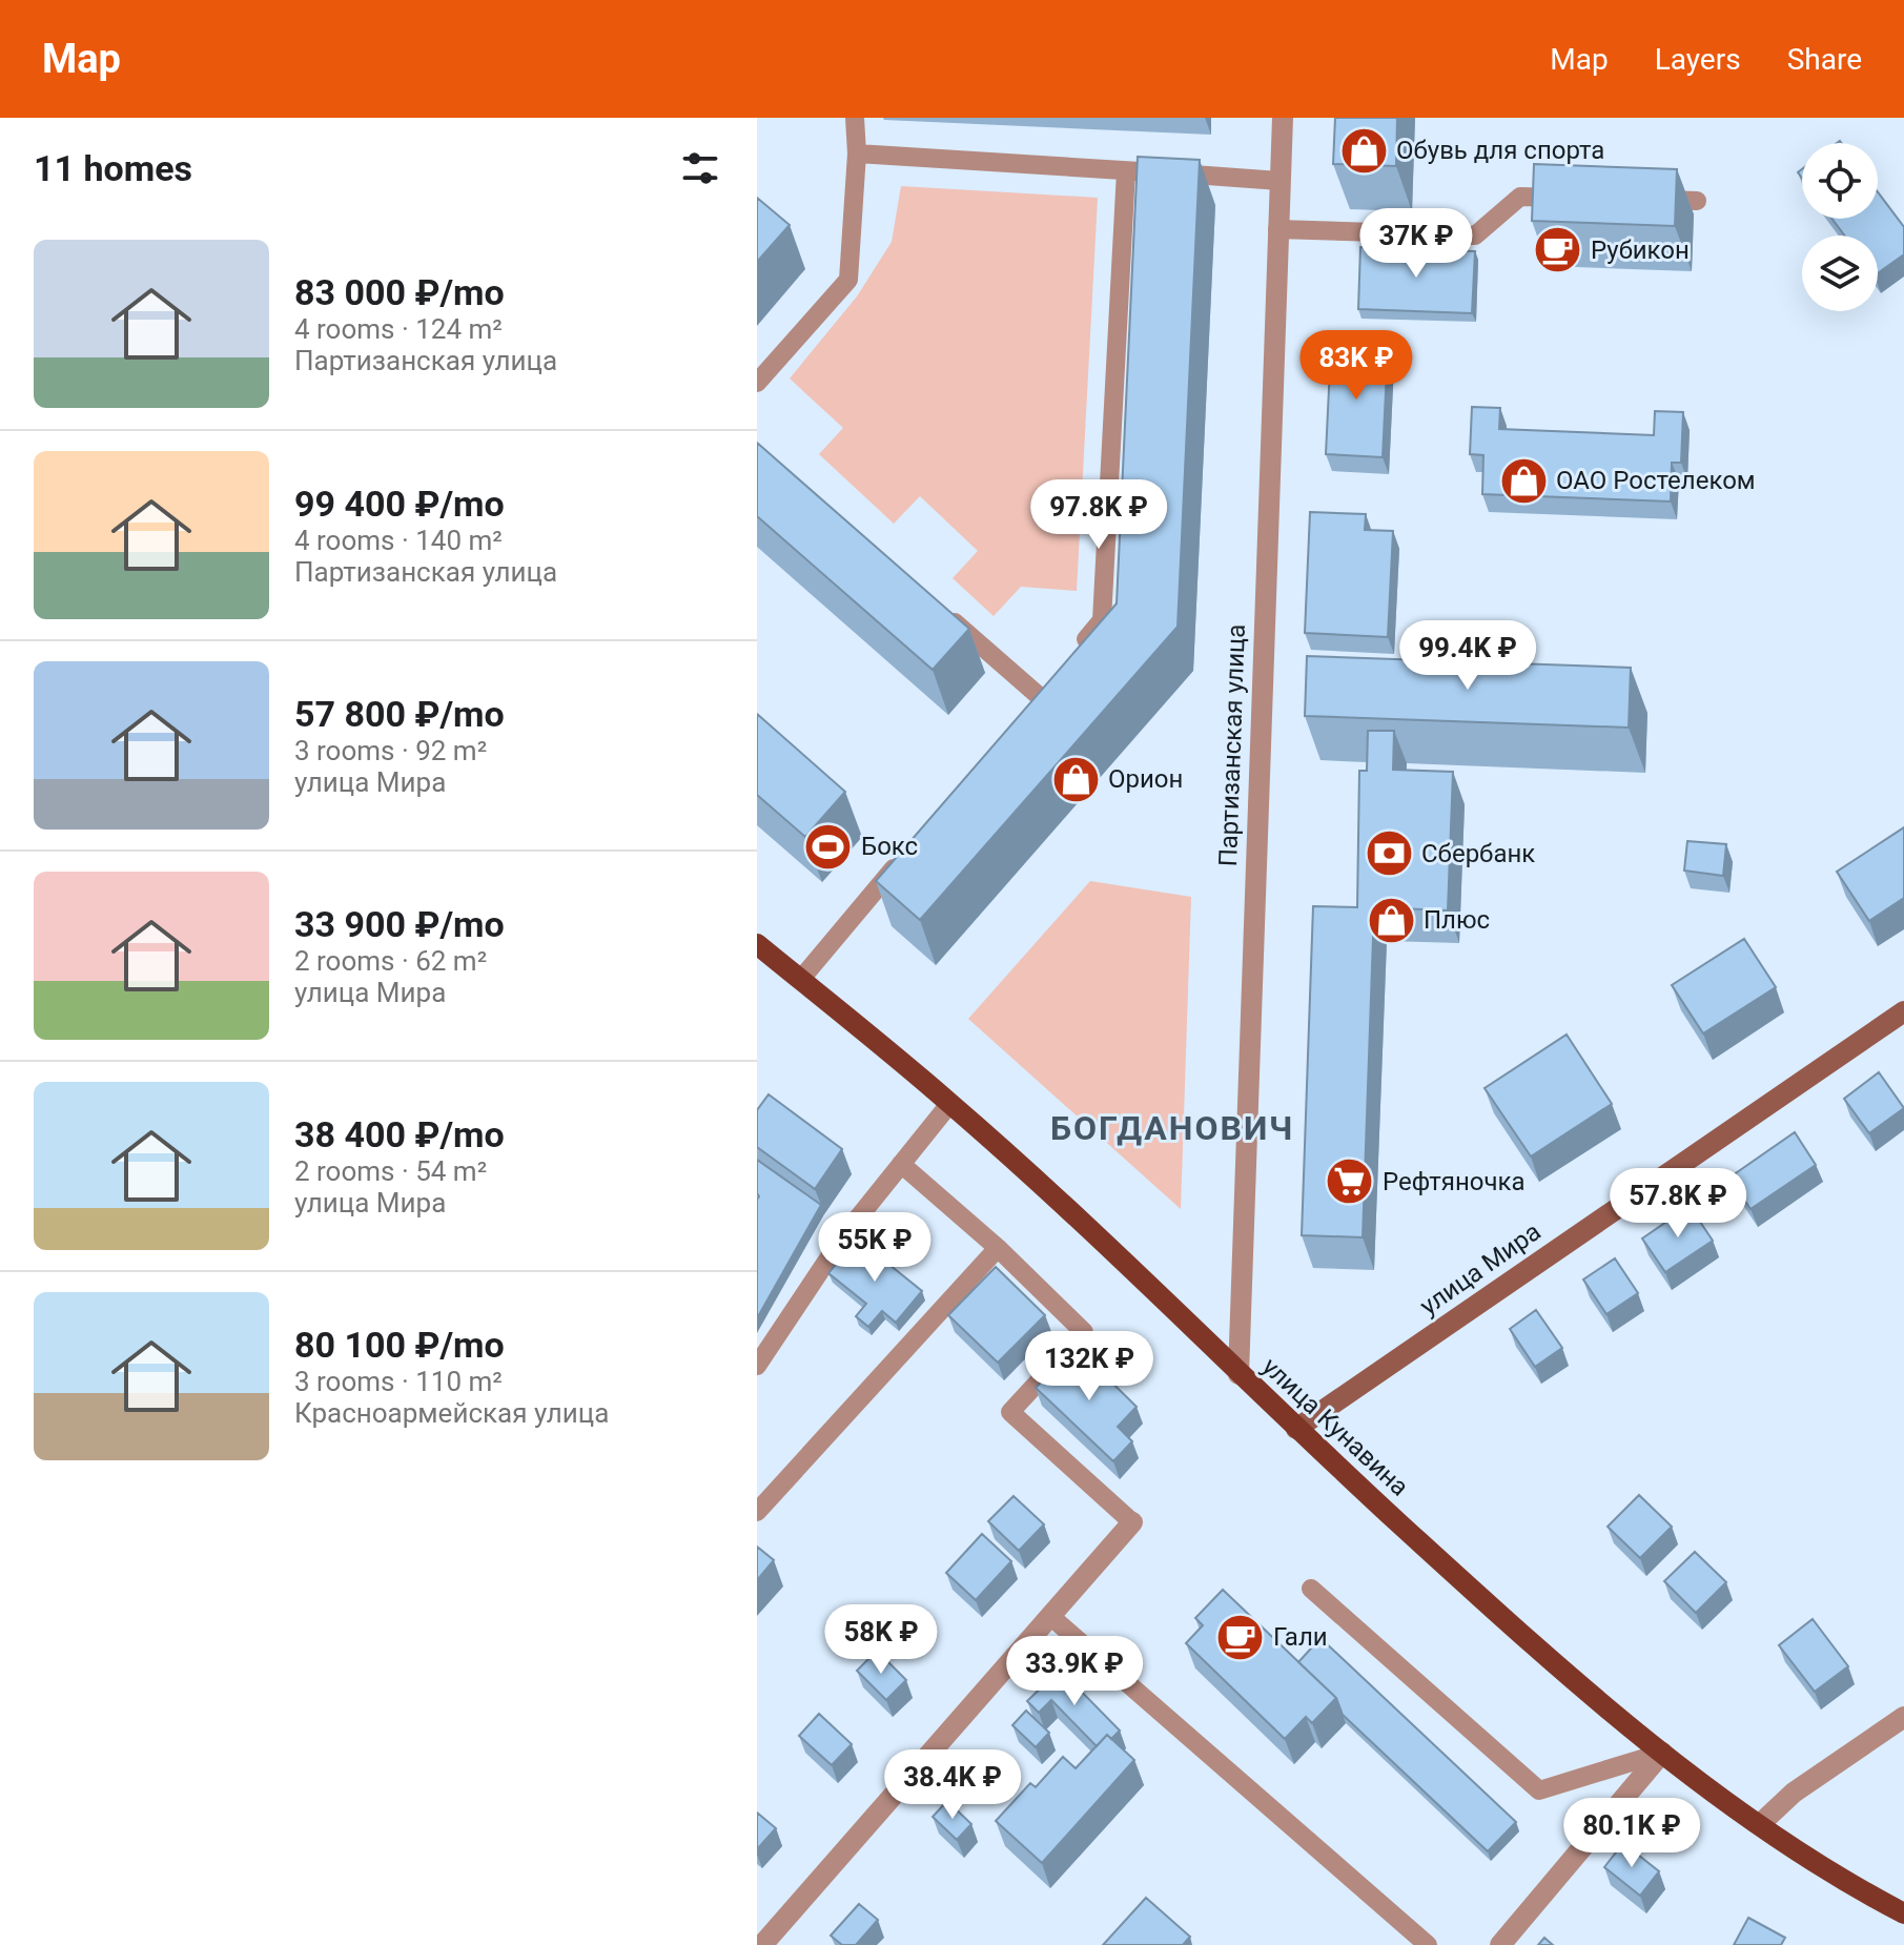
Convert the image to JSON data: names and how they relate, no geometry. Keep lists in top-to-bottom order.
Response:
{
  "streets": {
    "main road": ["улица Мира", "улица Кунавина"],
    "street": ["Партизанская улица"]
  },
  "crossings": [
    ["Партизанская улица", "улица Кунавина"],
    ["улица Мира", "улица Кунавина"]
  ],
  "districts": ["БОГДАНОВИЧ"],
  "places": {
    "shop": [
      "Обувь для спорта",
      "ОАО Ростелеком",
      "Орион",
      "Плюс"
    ],
    "cafe": ["Рубикон", "Гали"],
    "sports": ["Бокс"],
    "bank": ["Сбербанк"],
    "supermarket": ["Рефтяночка"]
  },
  "page": {
    "header": "Map",
    "nav": ["Map", "Layers", "Share"],
    "heading": "11 homes",
    "price": [
      "37K ₽",
      "83K ₽",
      "97.8K ₽",
      "99.4K ₽",
      "57.8K ₽",
      "55K ₽",
      "132K ₽",
      "58K ₽",
      "33.9K ₽",
      "38.4K ₽",
      "80.1K ₽"
    ],
    "list": [
      {
        "name": "83 000 ₽/mo",
        "note": "4 rooms · 124 m² · Партизанская улица"
      },
      {
        "name": "99 400 ₽/mo",
        "note": "4 rooms · 140 m² · Партизанская улица"
      },
      {
        "name": "57 800 ₽/mo",
        "note": "3 rooms · 92 m² · улица Мира"
      },
      {
        "name": "33 900 ₽/mo",
        "note": "2 rooms · 62 m² · улица Мира"
      },
      {
        "name": "38 400 ₽/mo",
        "note": "2 rooms · 54 m² · улица Мира"
      },
      {
        "name": "80 100 ₽/mo",
        "note": "3 rooms · 110 m² · Красноармейская улица"
      }
    ]
  }
}
